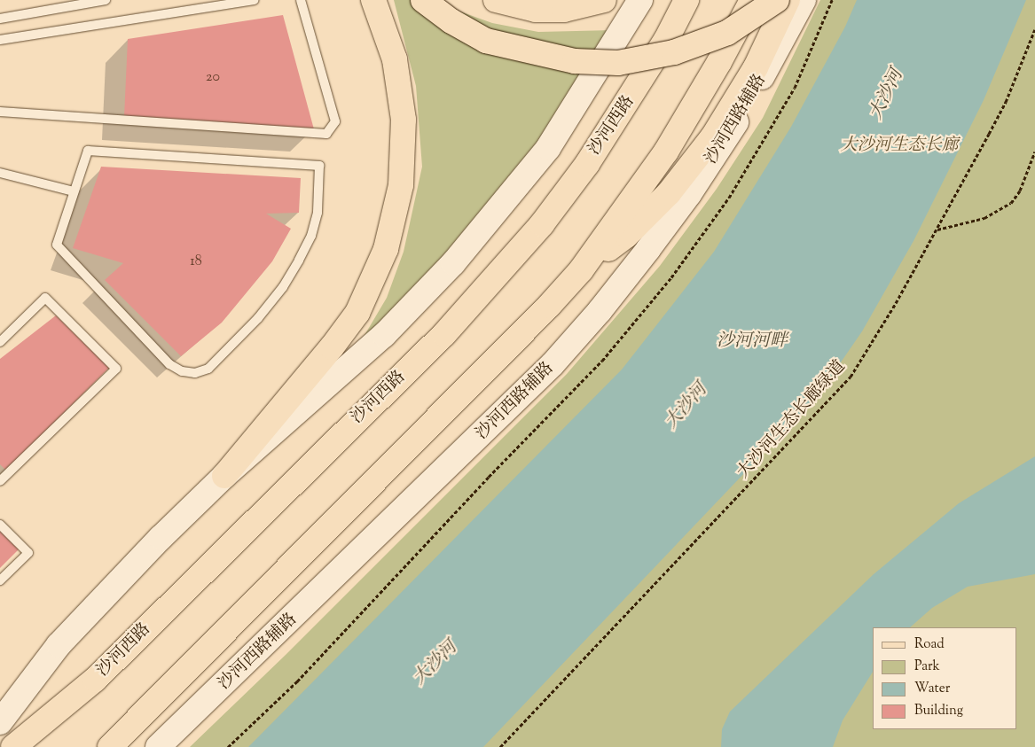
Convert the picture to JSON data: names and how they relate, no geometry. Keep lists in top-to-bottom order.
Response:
{
  "streets": {
    "main road": ["沙河西路辅路", "沙河西路"],
    "path": ["大沙河生态长廊绿道"]
  },
  "water": ["大沙河", "沙河河畔"],
  "parks": ["大沙河生态长廊"],
  "house_numbers": ["20", "18"],
  "legend": [
    "Road",
    "Park",
    "Water",
    "Building"
  ]
}
